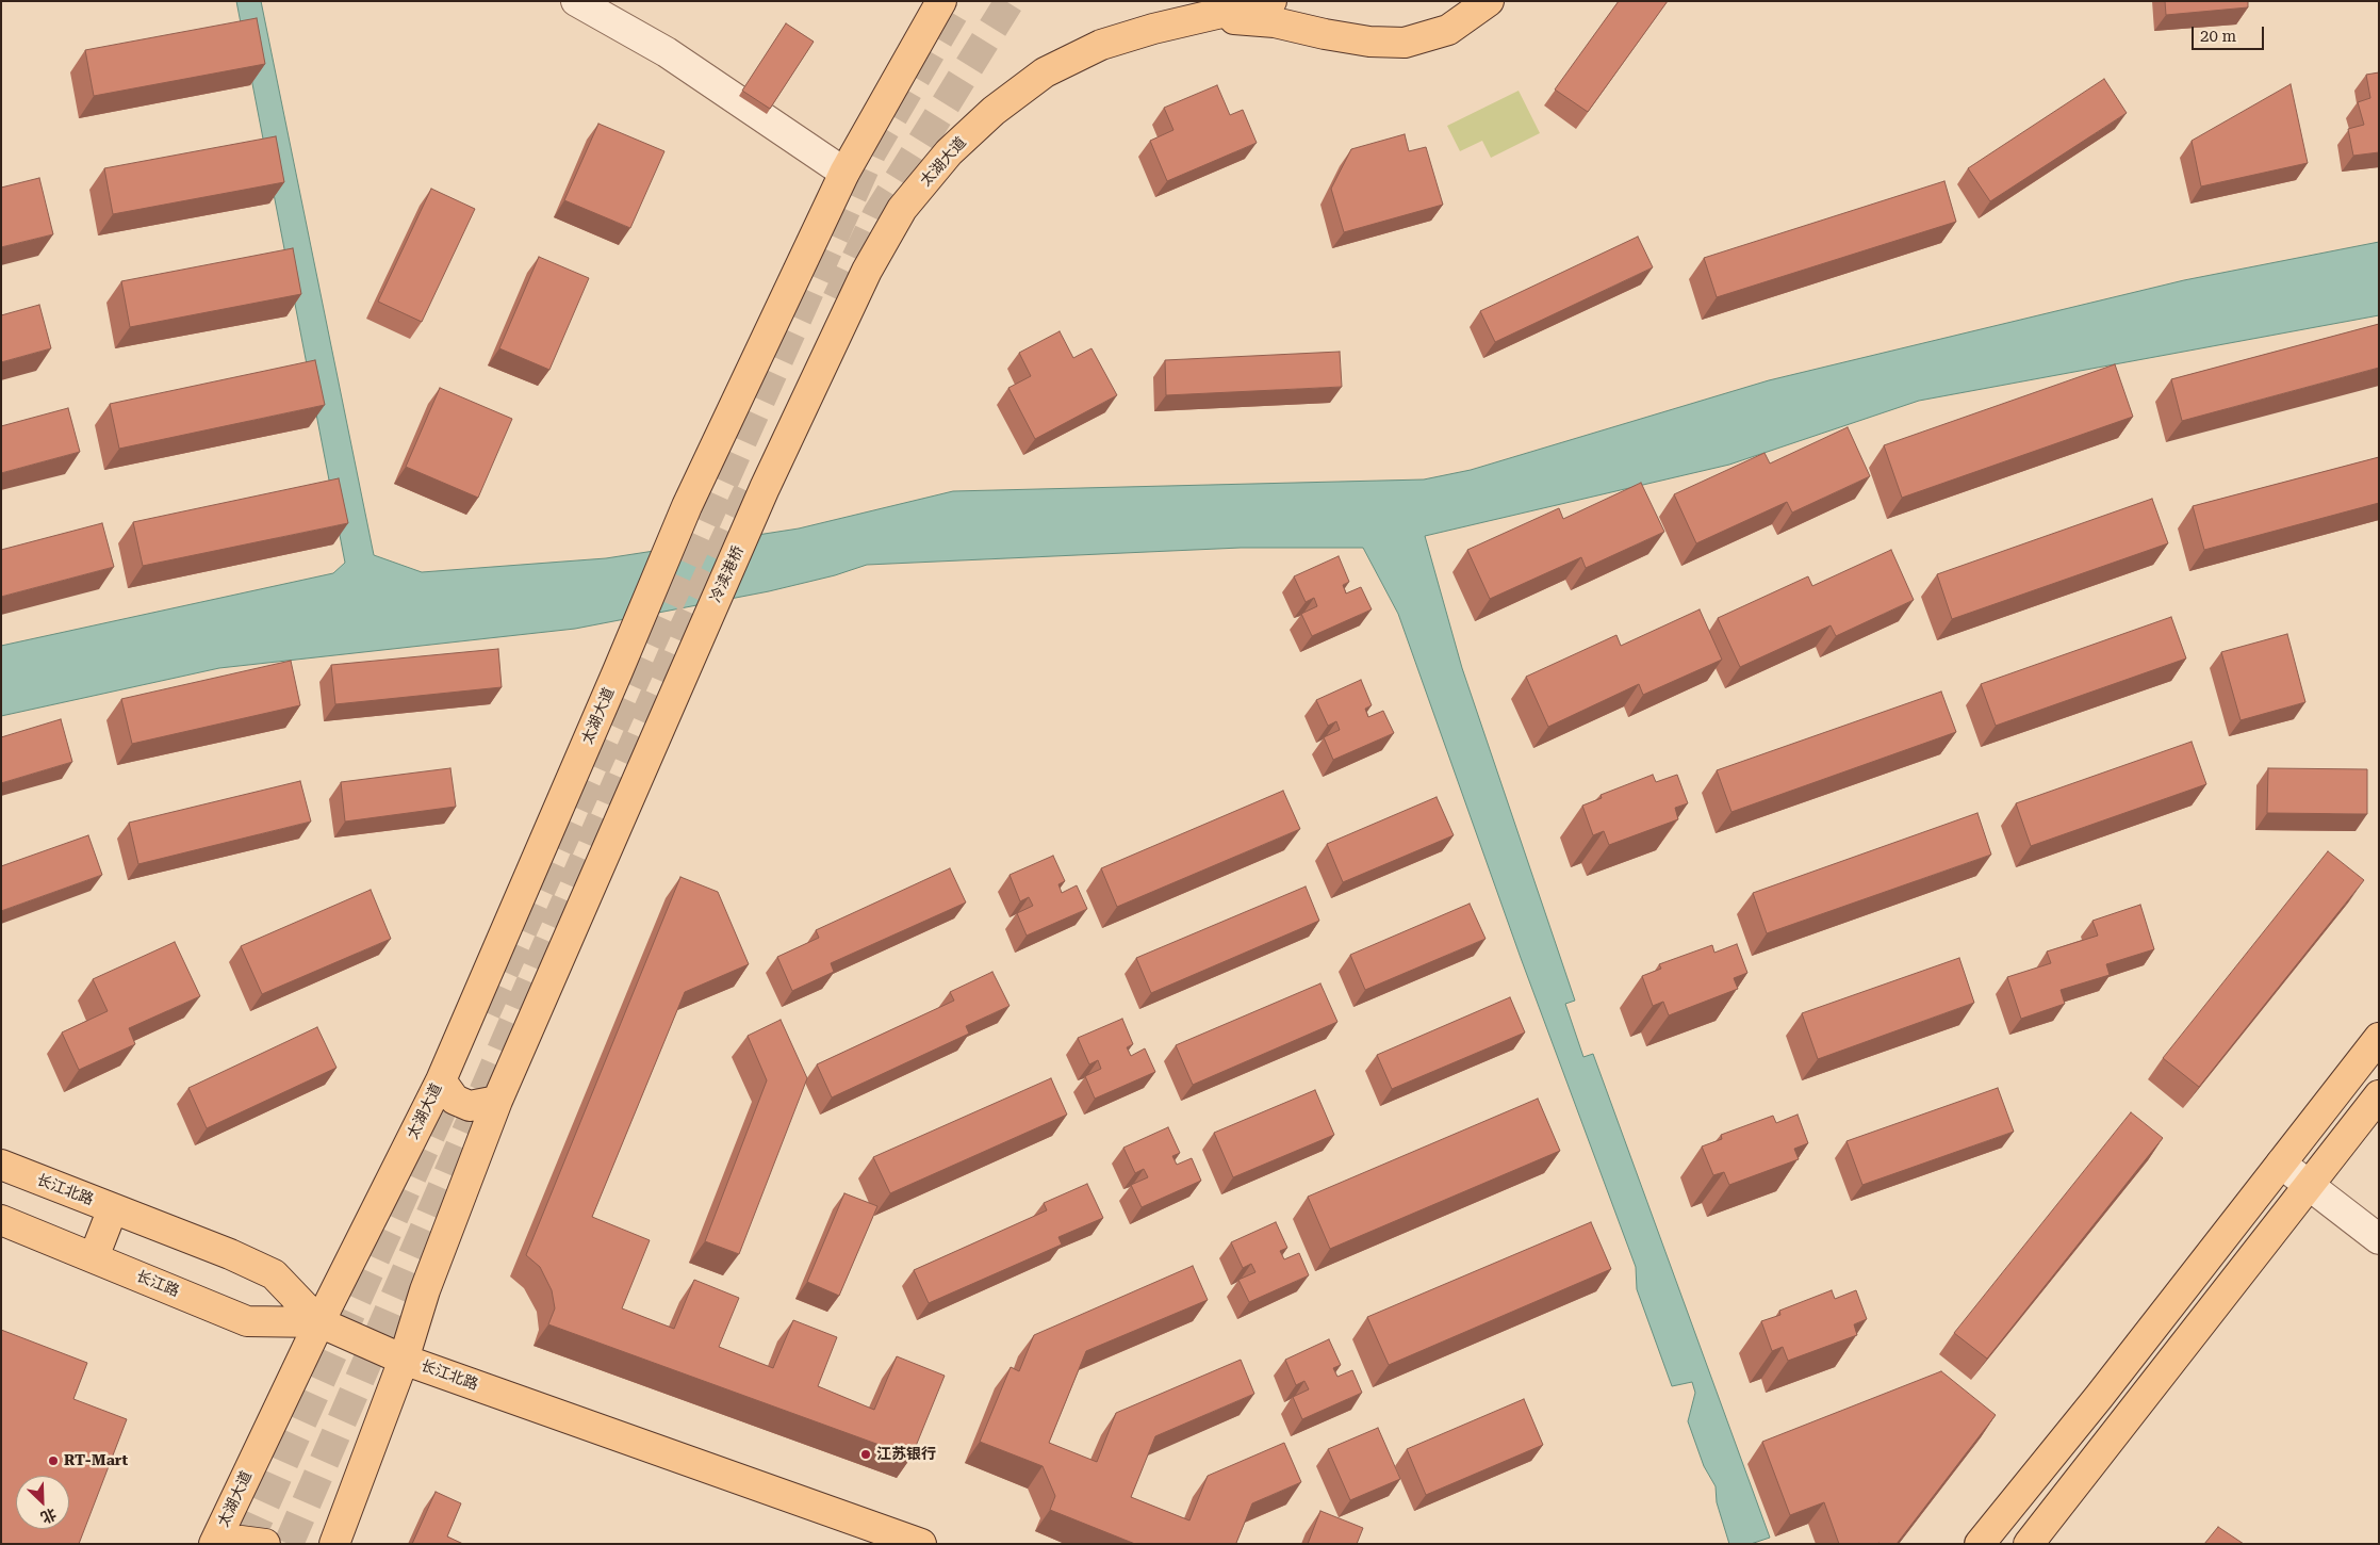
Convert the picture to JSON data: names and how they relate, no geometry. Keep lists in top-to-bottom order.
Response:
{
  "streets": {
    "main road": [
      "太湖大道",
      "冷渎港桥",
      "长江北路",
      "长江路"
    ]
  },
  "crossings": [
    ["太湖大道", "冷渎港桥"],
    ["太湖大道", "长江北路"],
    ["太湖大道", "长江路"],
    ["长江北路", "长江路"]
  ],
  "places": ["江苏银行", "RT-Mart"],
  "scale_bar": "20 m",
  "north": "bottom right"
}
